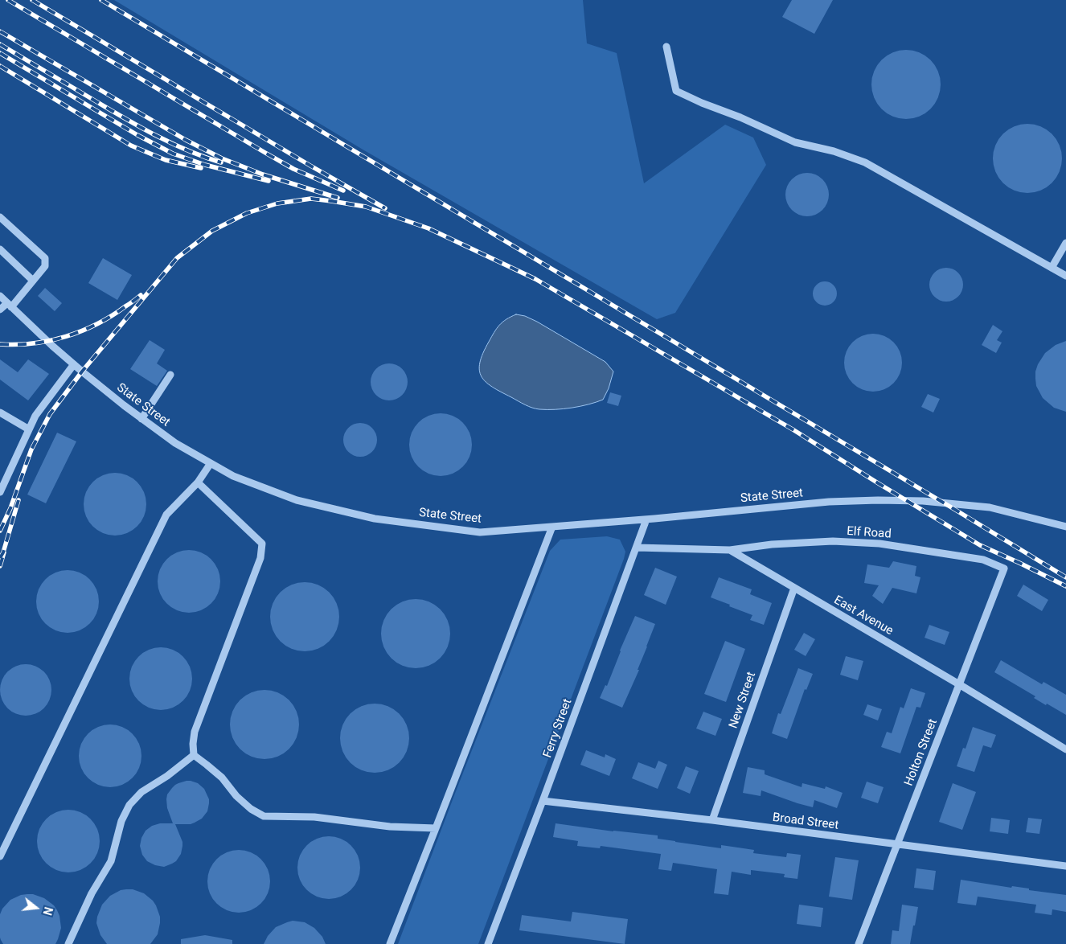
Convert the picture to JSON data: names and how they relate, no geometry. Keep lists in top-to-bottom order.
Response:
{
  "streets": {
    "street": [
      "State Street",
      "Elf Road",
      "East Avenue",
      "New Street",
      "Ferry Street",
      "Holton Street",
      "Broad Street"
    ]
  },
  "crossings": [
    ["State Street", "Ferry Street"],
    ["Elf Road", "East Avenue"],
    ["Elf Road", "Holton Street"],
    ["East Avenue", "New Street"],
    ["East Avenue", "Ferry Street"],
    ["East Avenue", "Holton Street"],
    ["New Street", "Broad Street"],
    ["Ferry Street", "Broad Street"],
    ["Holton Street", "Broad Street"]
  ],
  "north": "right"
}
